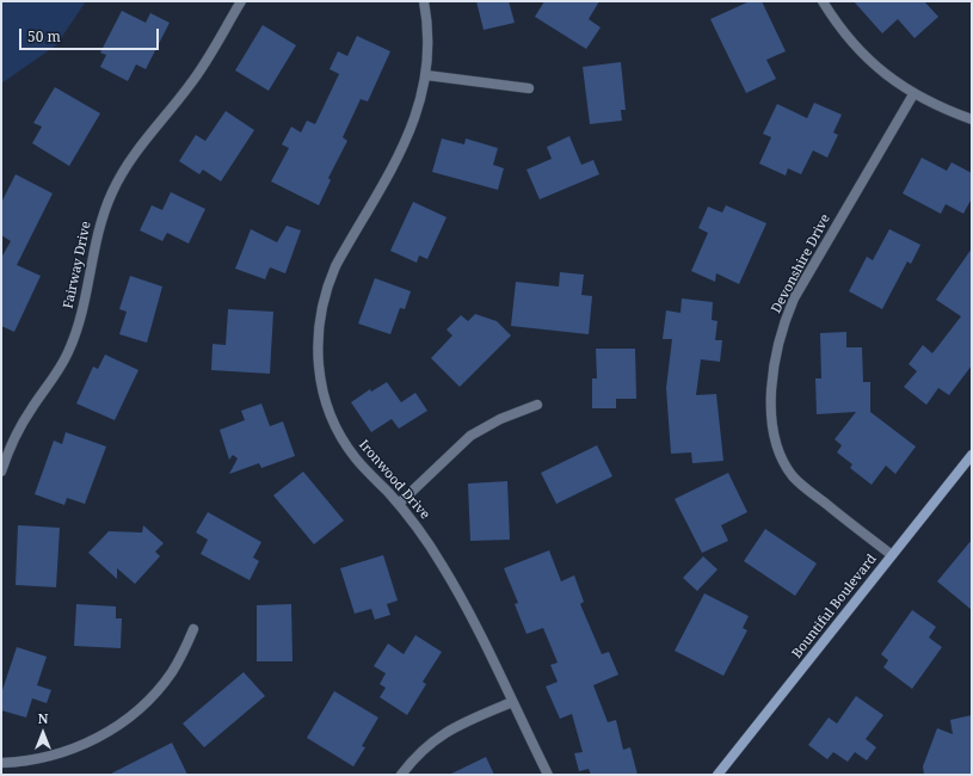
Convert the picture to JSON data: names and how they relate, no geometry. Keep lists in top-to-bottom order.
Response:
{
  "streets": {
    "main road": ["Bountiful Boulevard"],
    "street": ["Devonshire Drive", "Fairway Drive", "Ironwood Drive"]
  },
  "crossings": [
    ["Devonshire Drive", "Bountiful Boulevard"]
  ],
  "scale_bar": "50 m",
  "north": "top"
}
